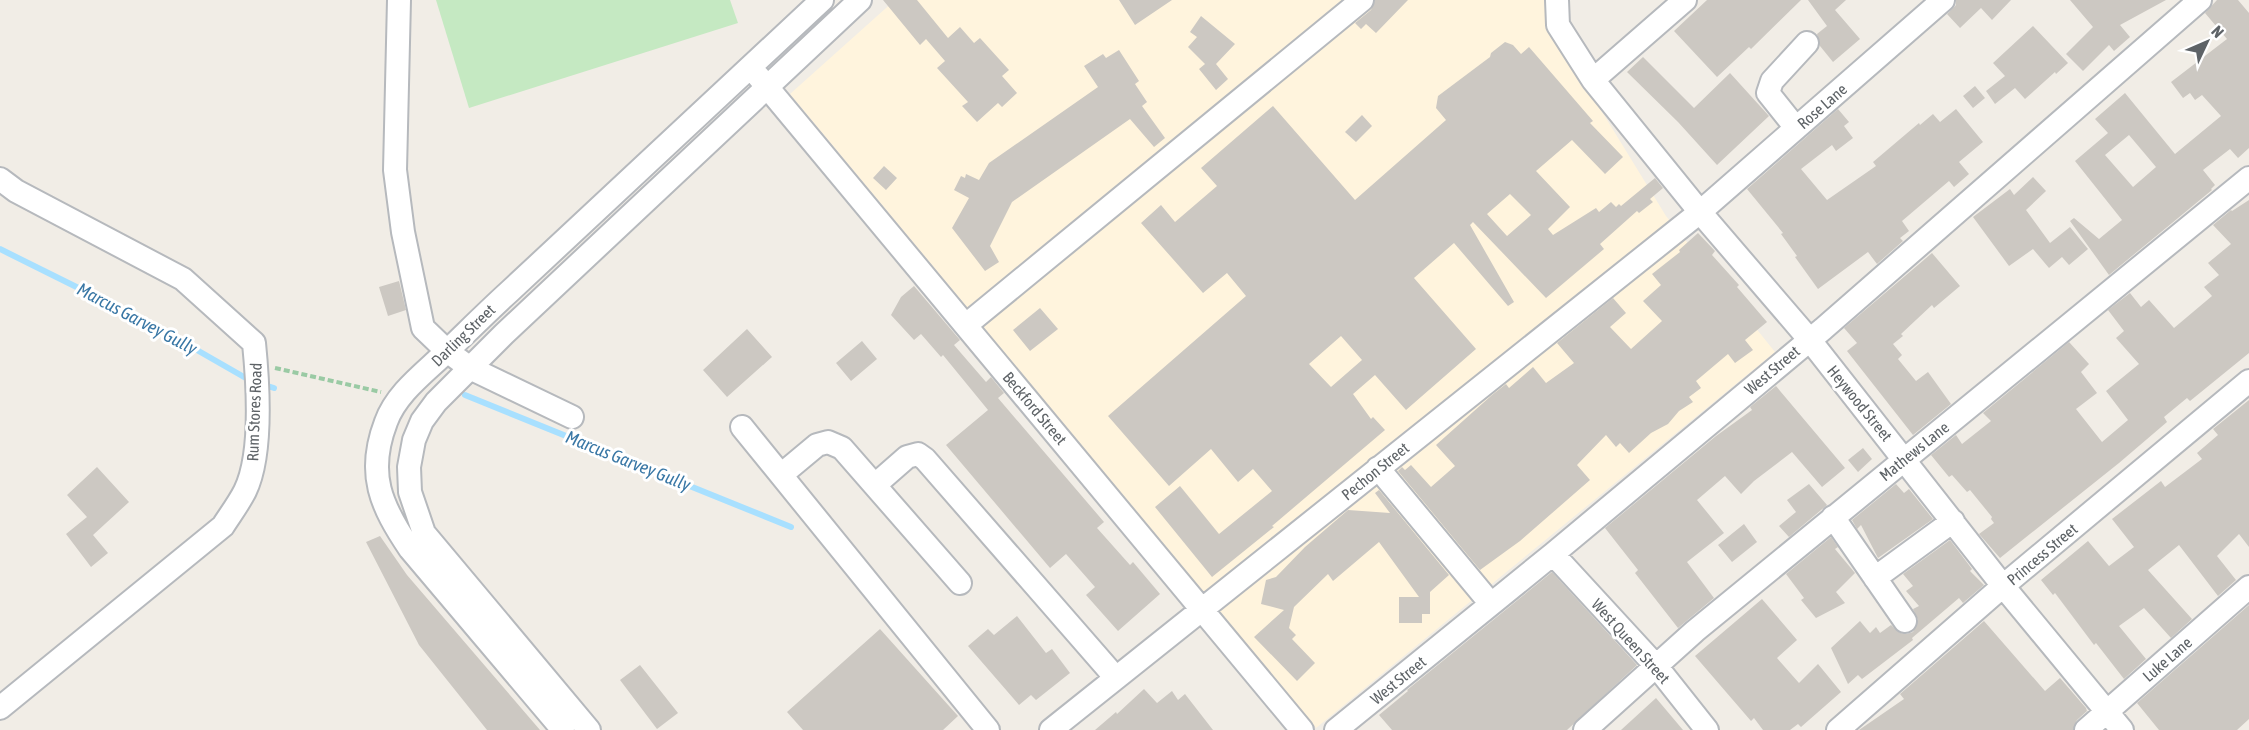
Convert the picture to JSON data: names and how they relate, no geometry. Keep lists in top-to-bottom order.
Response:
{
  "streets": {
    "street": [
      "Rose Lane",
      "Darling Street",
      "West Street",
      "Heywood Street",
      "Beckford Street",
      "Rum Stores Road",
      "Mathews Lane",
      "Pechon Street",
      "Princess Street",
      "West Queen Street",
      "Luke Lane"
    ]
  },
  "crossings": [
    ["Rose Lane", "Heywood Street"],
    ["Rose Lane", "Pechon Street"],
    ["Darling Street", "Beckford Street"],
    ["West Street", "Heywood Street"],
    ["West Street", "West Queen Street"],
    ["Heywood Street", "Mathews Lane"],
    ["Heywood Street", "Pechon Street"],
    ["Heywood Street", "Princess Street"],
    ["Heywood Street", "Luke Lane"],
    ["Beckford Street", "Pechon Street"],
    ["Mathews Lane", "West Queen Street"]
  ],
  "water": ["Marcus Garvey Gully"],
  "north": "top right"
}
